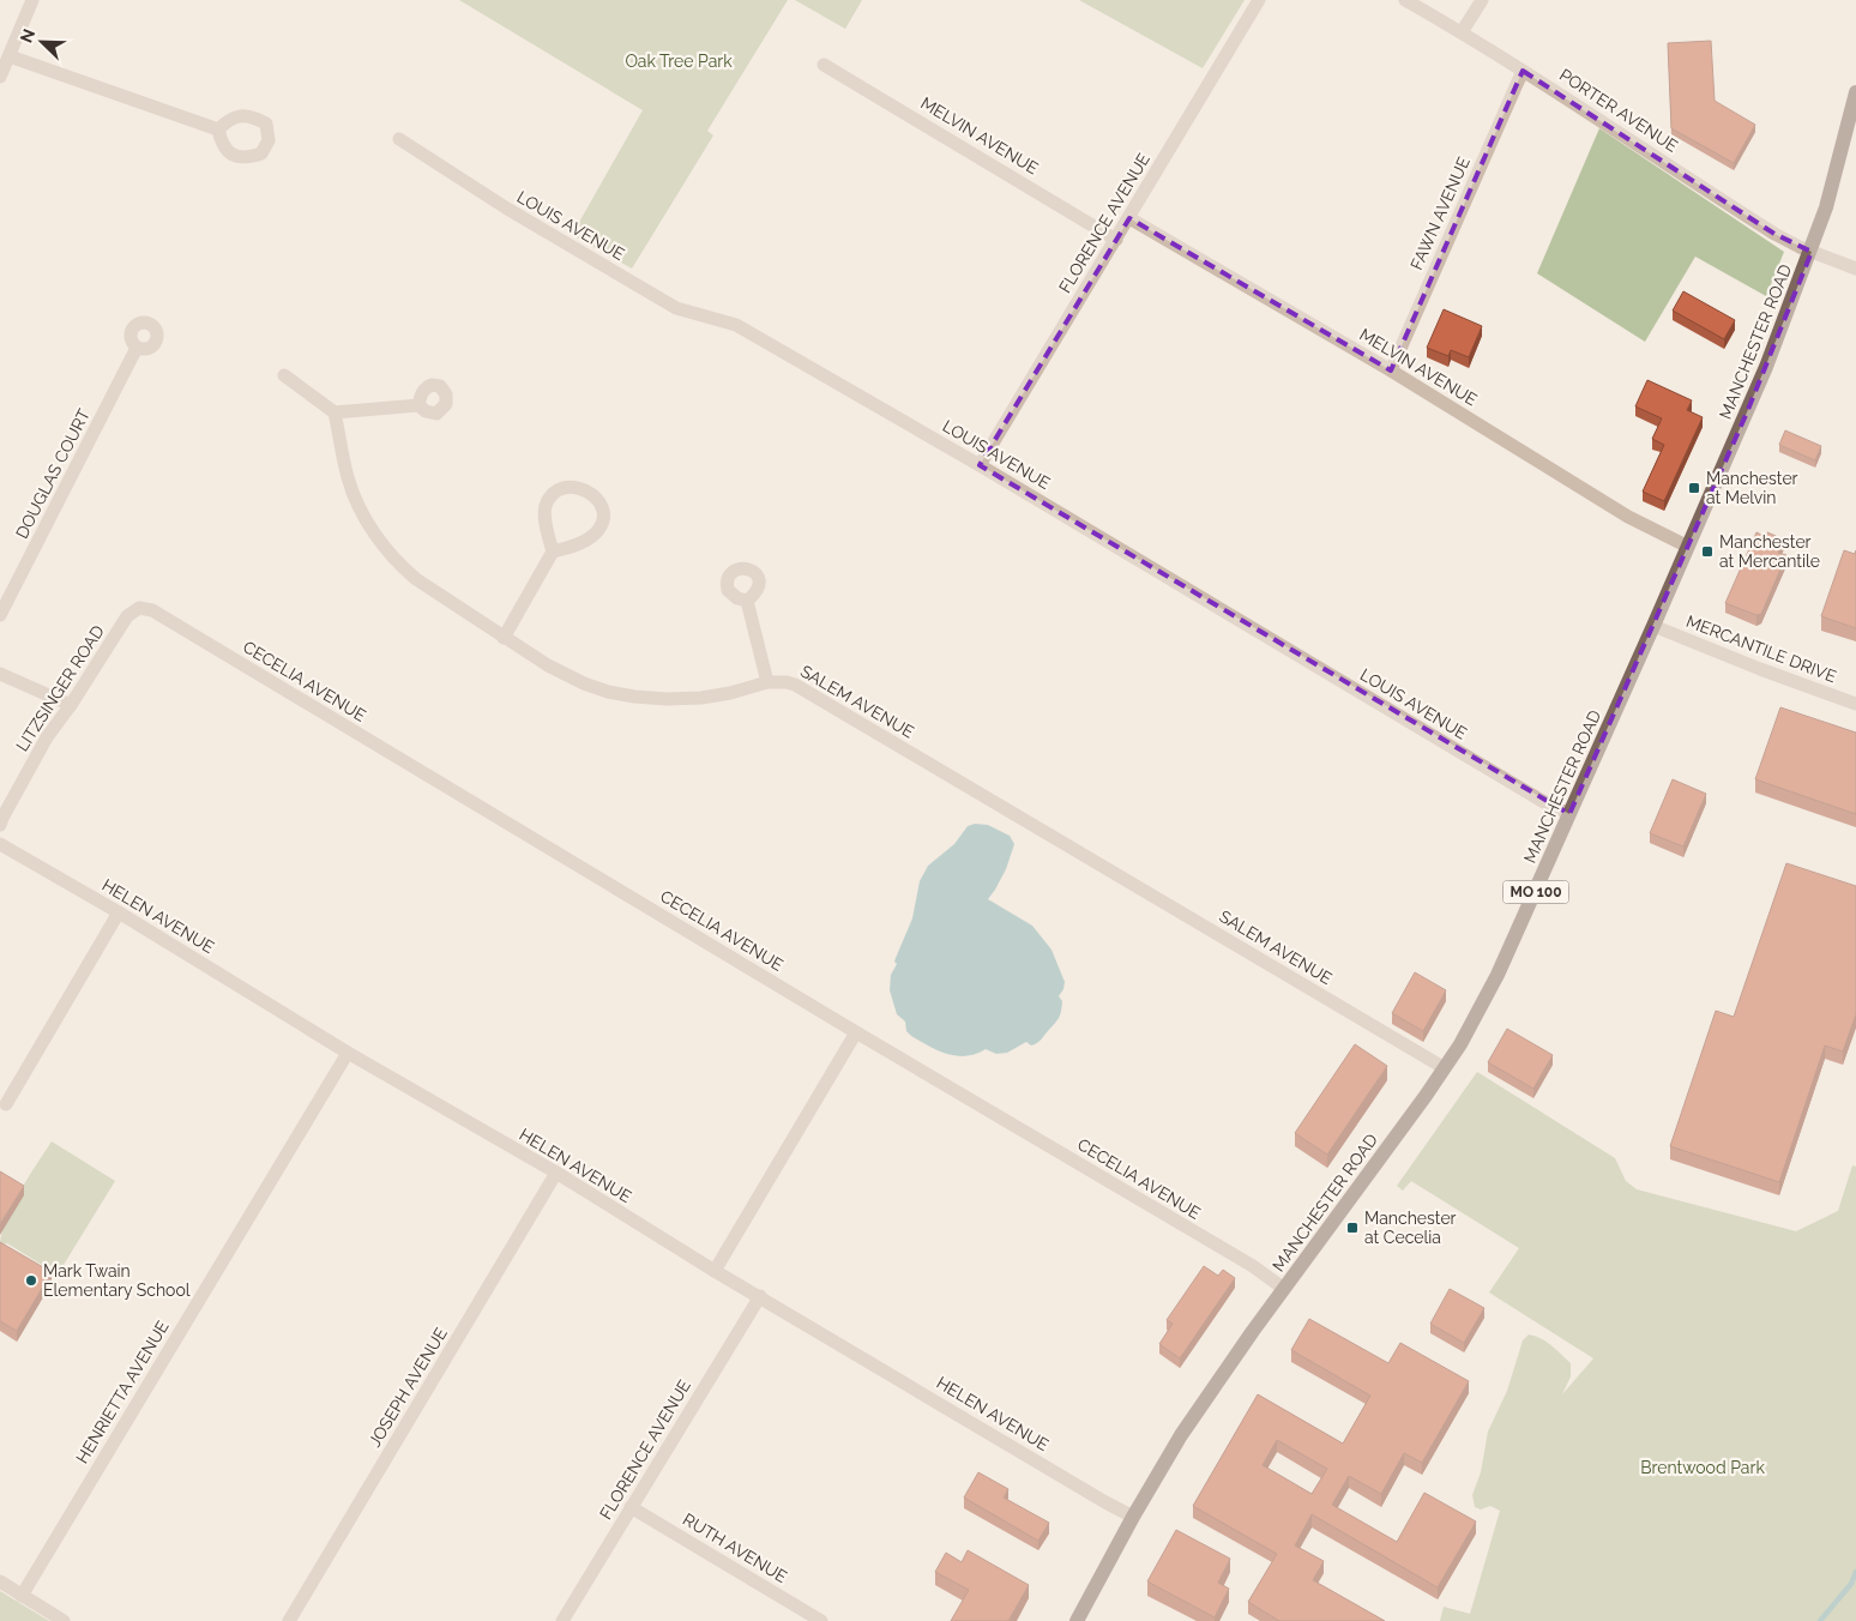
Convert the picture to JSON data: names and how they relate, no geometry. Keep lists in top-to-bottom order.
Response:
{
  "streets": {
    "main road": ["MANCHESTER ROAD", "MO 100"],
    "street": [
      "PORTER AVENUE",
      "MELVIN AVENUE",
      "FAWN AVENUE",
      "FLORENCE AVENUE",
      "LOUIS AVENUE",
      "DOUGLAS COURT",
      "MERCANTILE DRIVE",
      "CECELIA AVENUE",
      "LITZSINGER ROAD",
      "SALEM AVENUE",
      "HELEN AVENUE",
      "JOSEPH AVENUE",
      "HENRIETTA AVENUE",
      "RUTH AVENUE"
    ]
  },
  "crossings": [
    ["PORTER AVENUE", "FAWN AVENUE"],
    ["PORTER AVENUE", "MANCHESTER ROAD"],
    ["MELVIN AVENUE", "FAWN AVENUE"],
    ["MELVIN AVENUE", "FLORENCE AVENUE"],
    ["MELVIN AVENUE", "MANCHESTER ROAD"],
    ["FLORENCE AVENUE", "LOUIS AVENUE"],
    ["FLORENCE AVENUE", "HELEN AVENUE"],
    ["FLORENCE AVENUE", "RUTH AVENUE"],
    ["LOUIS AVENUE", "MANCHESTER ROAD"],
    ["MANCHESTER ROAD", "MERCANTILE DRIVE"],
    ["MANCHESTER ROAD", "CECELIA AVENUE"],
    ["MANCHESTER ROAD", "SALEM AVENUE"],
    ["MANCHESTER ROAD", "HELEN AVENUE"],
    ["CECELIA AVENUE", "LITZSINGER ROAD"],
    ["HELEN AVENUE", "JOSEPH AVENUE"],
    ["HELEN AVENUE", "HENRIETTA AVENUE"]
  ],
  "parks": ["Oak Tree Park", "Brentwood Park"],
  "places": {
    "transit": ["Manchester at Melvin", "Manchester at Mercantile", "Manchester at Cecelia"],
    "other": ["Mark Twain Elementary School"]
  },
  "north": "top left"
}
